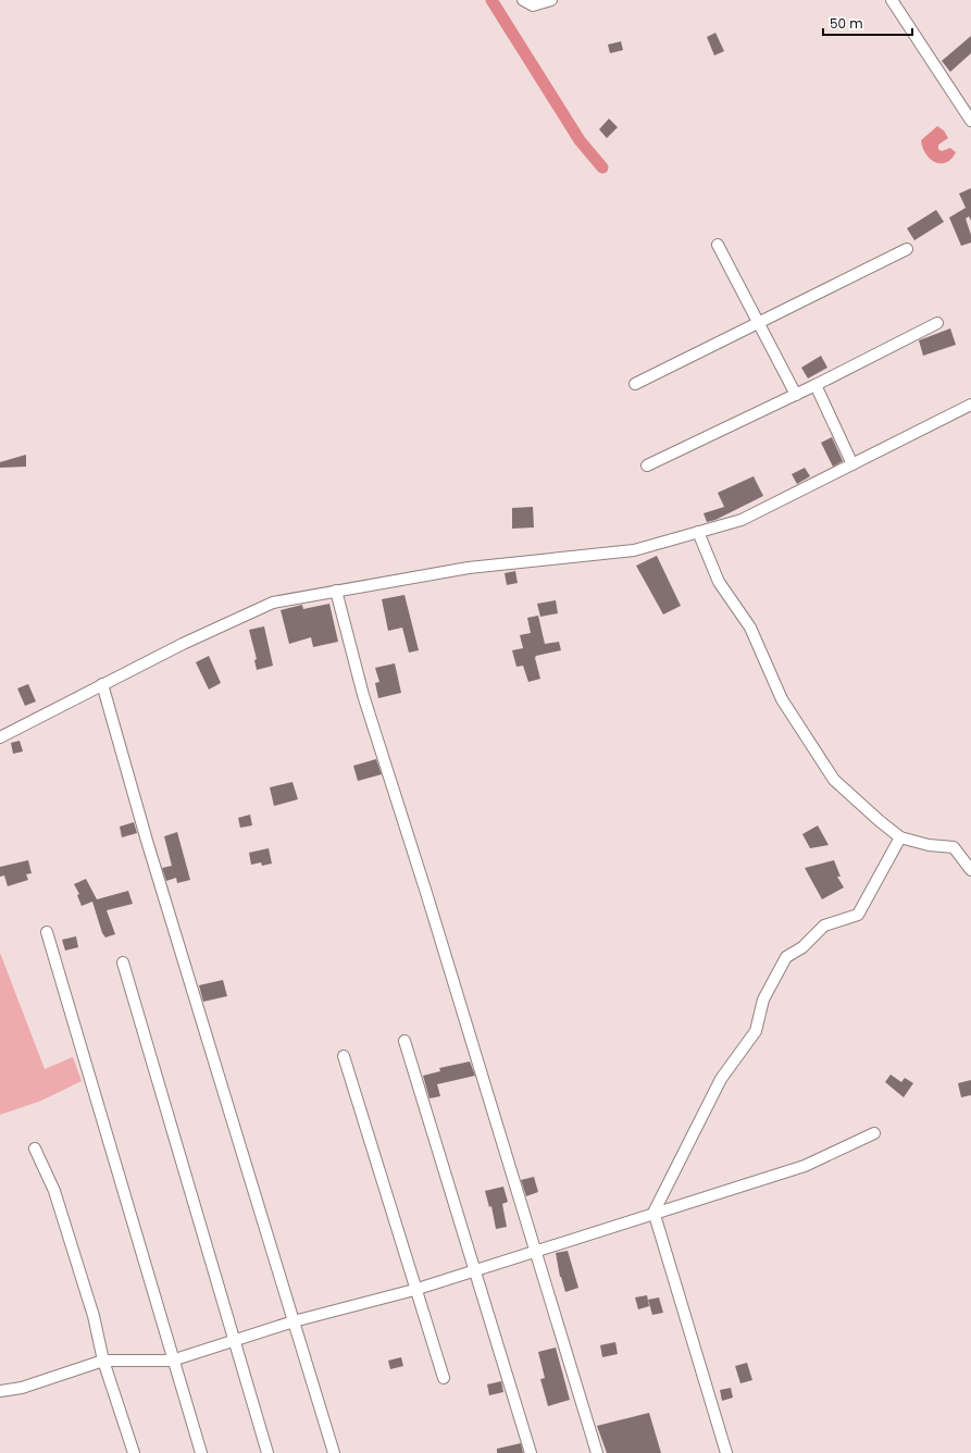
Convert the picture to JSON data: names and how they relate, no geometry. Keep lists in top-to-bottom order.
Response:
{
  "scale_bar": "50 m"
}
